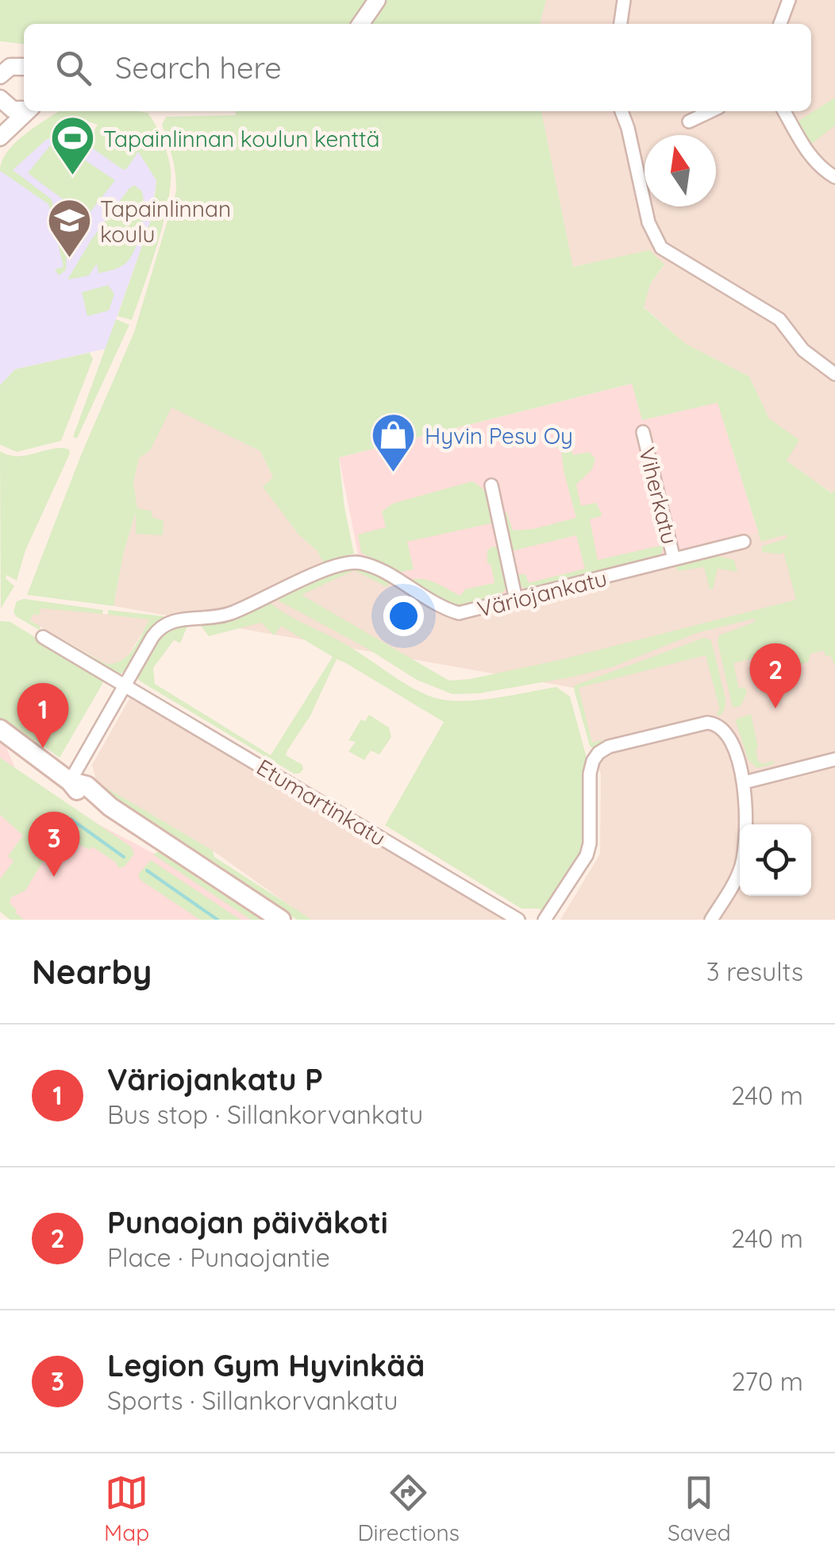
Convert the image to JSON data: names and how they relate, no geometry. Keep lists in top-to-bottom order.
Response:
{
  "streets": {
    "street": ["Viherkatu", "Väriojankatu", "Etumartinkatu"]
  },
  "crossings": [
    ["Viherkatu", "Väriojankatu"],
    ["Väriojankatu", "Etumartinkatu"]
  ],
  "places": {
    "sports": ["Tapainlinnan koulun kenttä"],
    "school or university": ["Tapainlinnan koulu"],
    "shop": ["Hyvin Pesu Oy"]
  },
  "north": "top",
  "page": {
    "search": "Search here",
    "pins": ["2", "1", "3"],
    "heading": ["Nearby", "3 results"],
    "list": [
      {
        "mark": "1",
        "name": "Väriojankatu P",
        "note": "Bus stop · Sillankorvankatu",
        "value": "240 m"
      },
      {
        "mark": "2",
        "name": "Punaojan päiväkoti",
        "note": "Place · Punaojantie",
        "value": "240 m"
      },
      {
        "mark": "3",
        "name": "Legion Gym Hyvinkää",
        "note": "Sports · Sillankorvankatu",
        "value": "270 m"
      }
    ],
    "nav": ["Map", "Directions", "Saved"]
  }
}
